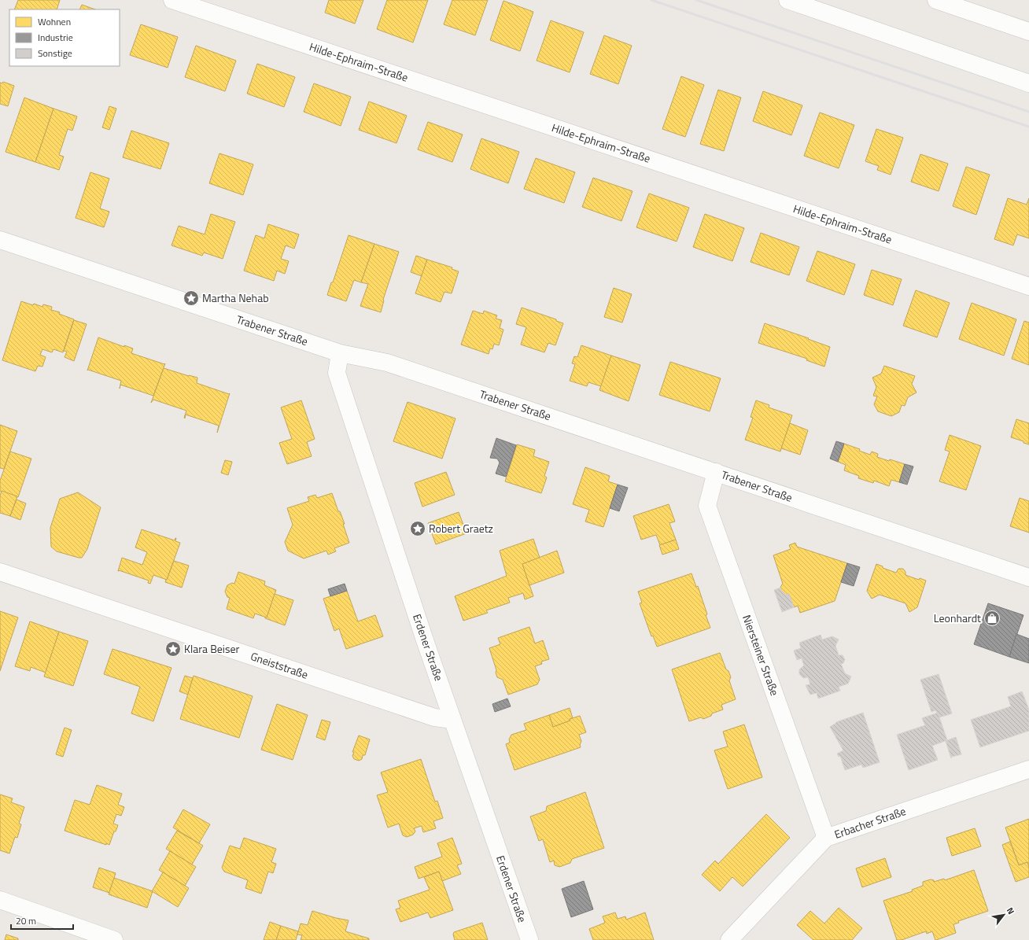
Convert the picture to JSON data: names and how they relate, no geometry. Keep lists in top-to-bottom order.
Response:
{
  "streets": {
    "street": [
      "Hilde-Ephraim-Straße",
      "Trabener Straße",
      "Erdener Straße",
      "Niersteiner Straße",
      "Gneiststraße",
      "Erbacher Straße"
    ]
  },
  "crossings": [
    ["Trabener Straße", "Erdener Straße"],
    ["Trabener Straße", "Niersteiner Straße"],
    ["Erdener Straße", "Gneiststraße"],
    ["Niersteiner Straße", "Erbacher Straße"]
  ],
  "places": {
    "place": ["Martha Nehab", "Robert Graetz", "Klara Beiser"],
    "shop": ["Leonhardt"]
  },
  "legend": ["Wohnen", "Industrie", "Sonstige"],
  "scale_bar": "20 m",
  "north": "top right"
}
